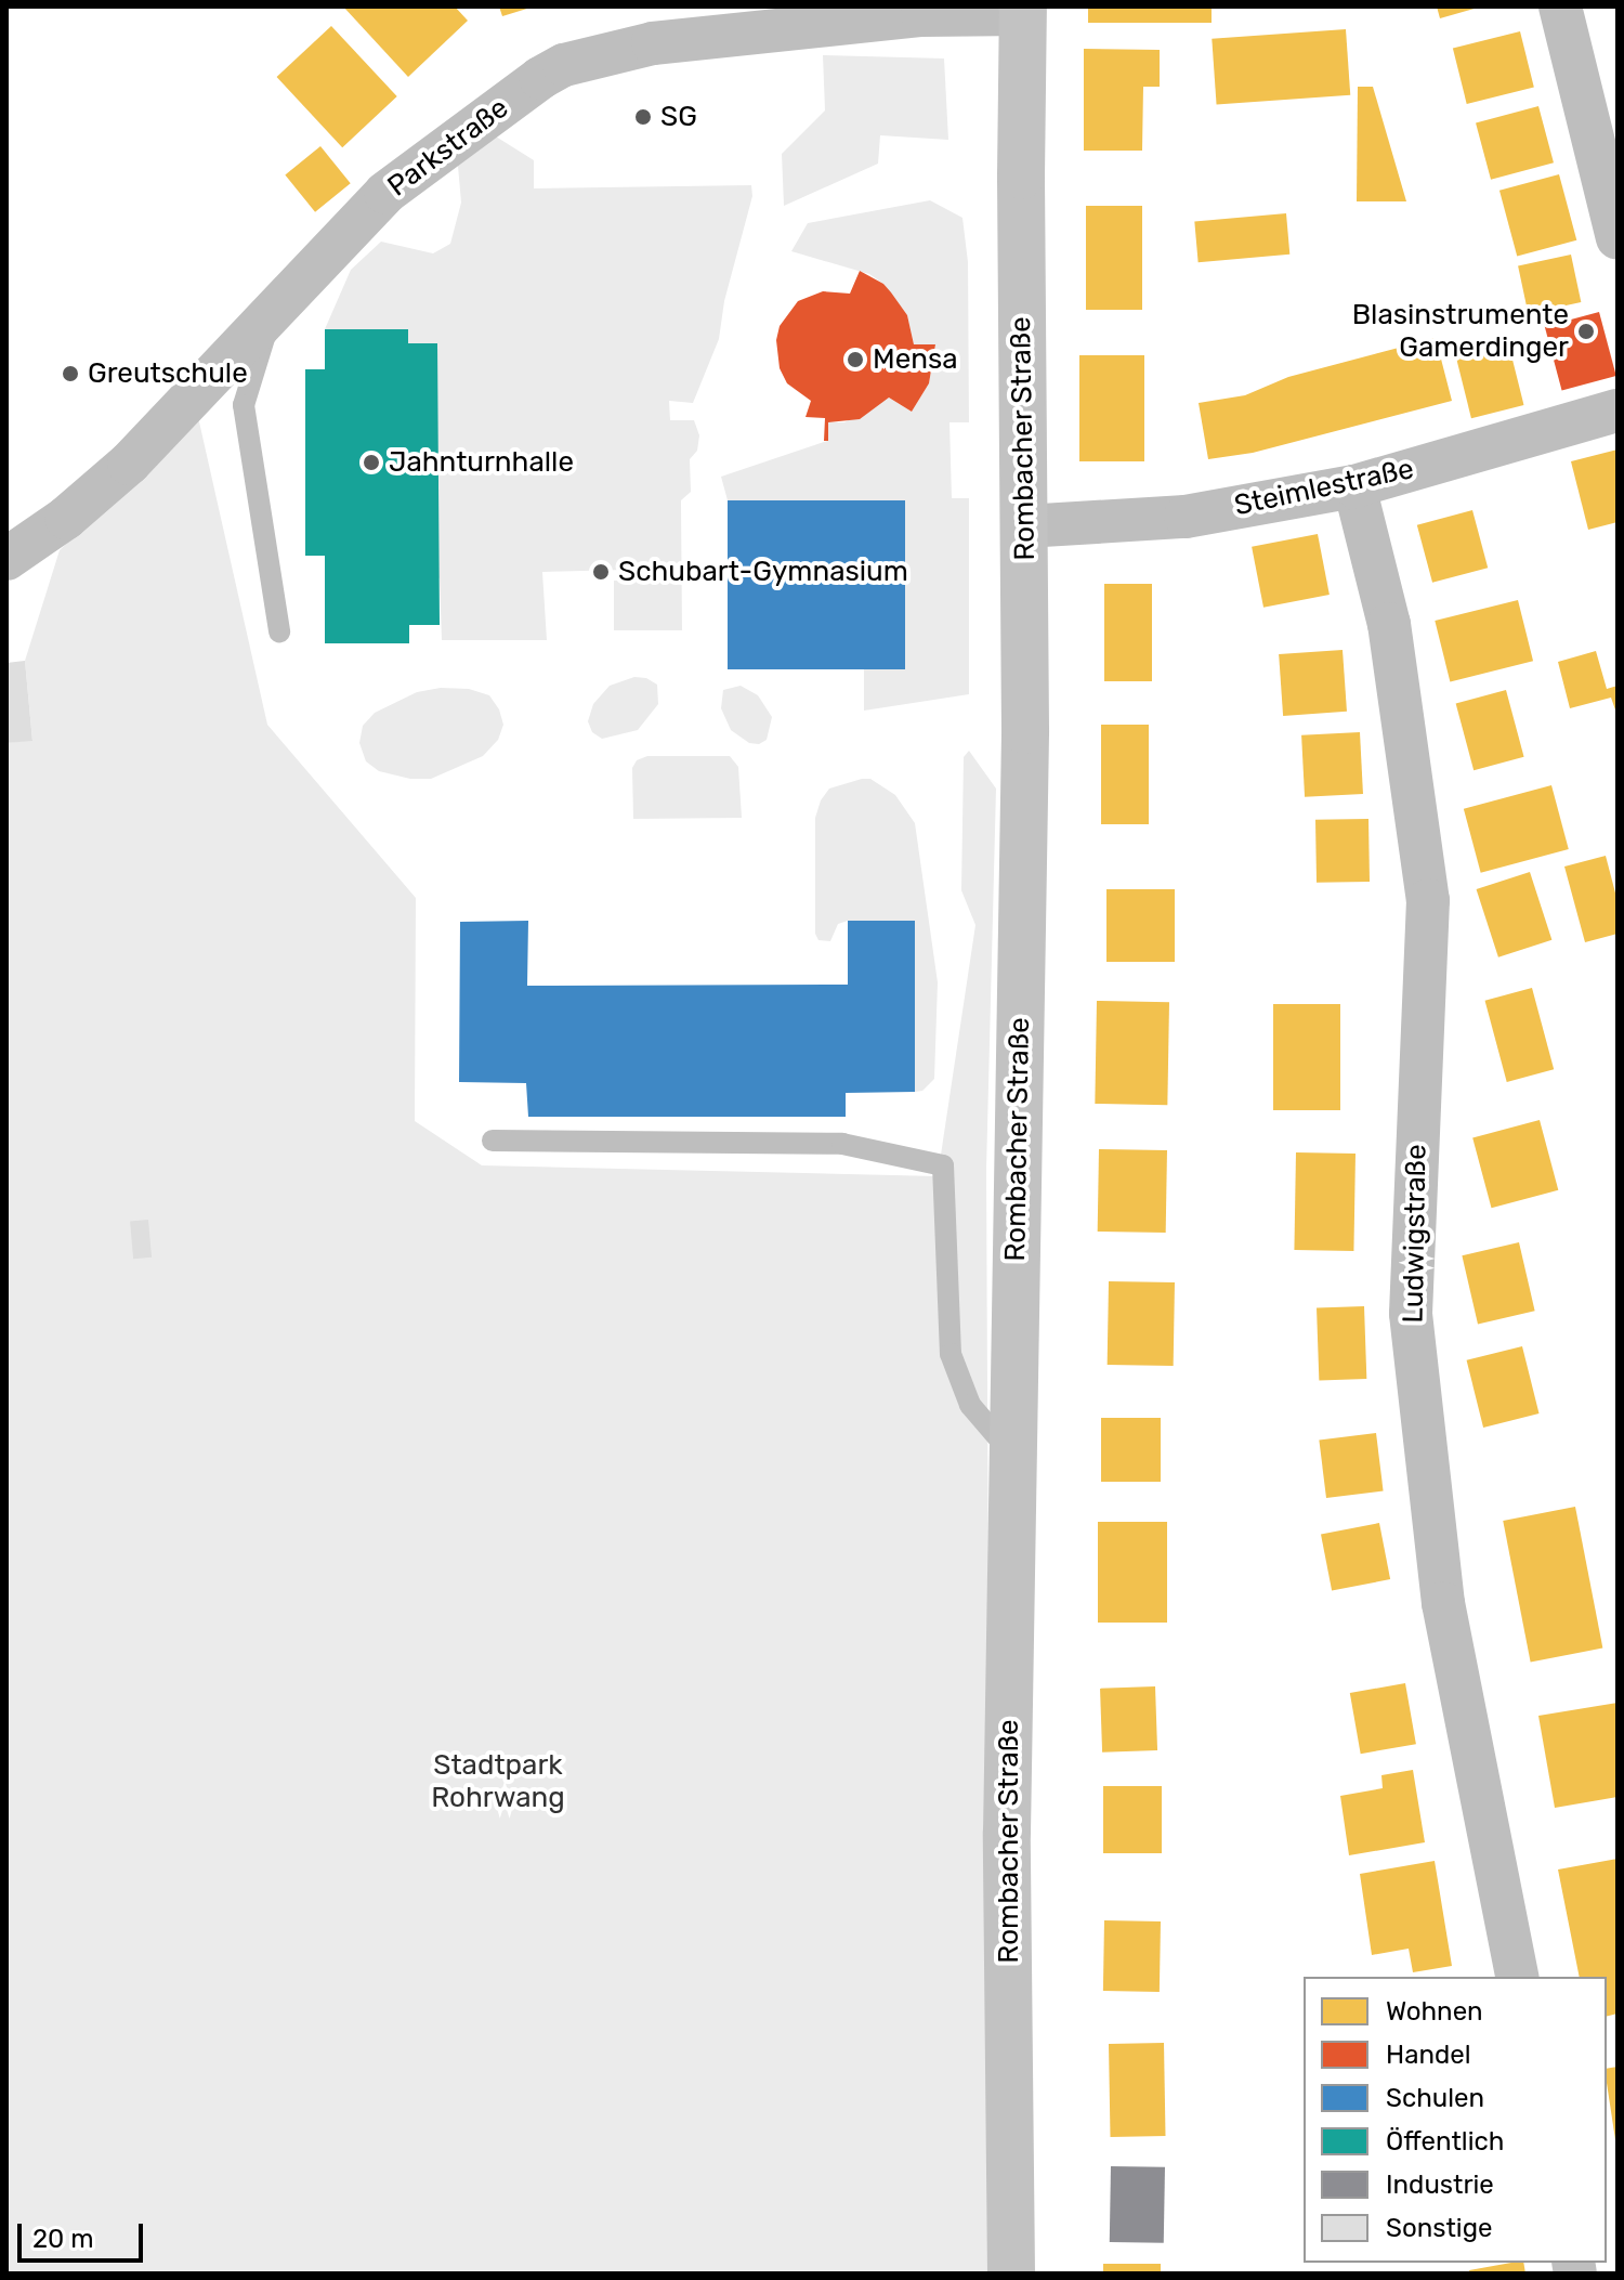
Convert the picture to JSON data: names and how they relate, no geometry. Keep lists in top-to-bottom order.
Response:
{
  "streets": {
    "main road": ["Rombacher Straße"],
    "street": ["Parkstraße", "Steimlestraße", "Ludwigstraße"]
  },
  "crossings": [
    ["Parkstraße", "Rombacher Straße"],
    ["Rombacher Straße", "Steimlestraße"],
    ["Steimlestraße", "Ludwigstraße"]
  ],
  "parks": ["Stadtpark Rohrwang"],
  "places": [
    "SG",
    "Blasinstrumente Gamerdinger",
    "Mensa",
    "Greutschule",
    "Jahnturnhalle",
    "Schubart-Gymnasium"
  ],
  "legend": [
    "Wohnen",
    "Handel",
    "Schulen",
    "Öffentlich",
    "Industrie",
    "Sonstige"
  ],
  "scale_bar": "20 m"
}
